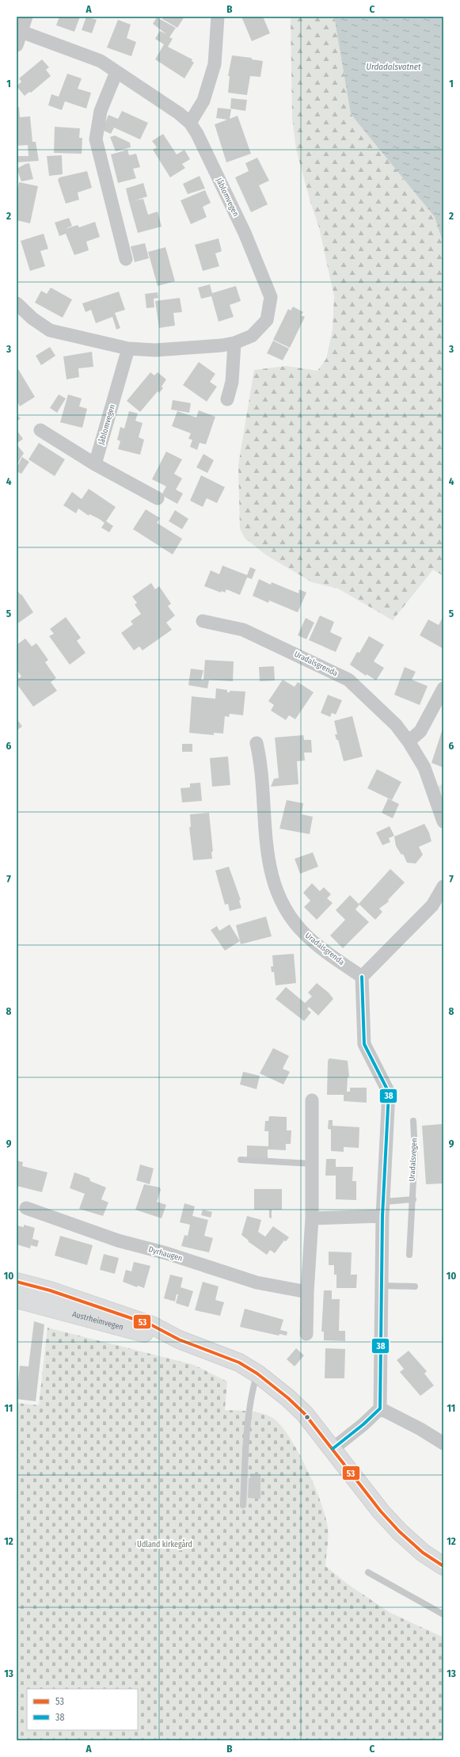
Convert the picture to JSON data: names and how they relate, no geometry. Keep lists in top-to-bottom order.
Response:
{
  "streets": {
    "main road": ["Austrheimvegen"],
    "street": ["Jåblomvegen", "Uradalsgrenda", "Dyrhaugen"],
    "lane": ["Uradalsvegen"]
  },
  "water": ["Urdadalsvatnet"],
  "parks": ["Udland kirkegård"],
  "lines": ["transit line 38", "transit line 53"],
  "legend": ["53", "38"],
  "grid": {
    "columns": ["A", "B", "C"],
    "rows": [
      "1",
      "2",
      "3",
      "4",
      "5",
      "6",
      "7",
      "8",
      "9",
      "10",
      "11",
      "12",
      "13"
    ]
  }
}
